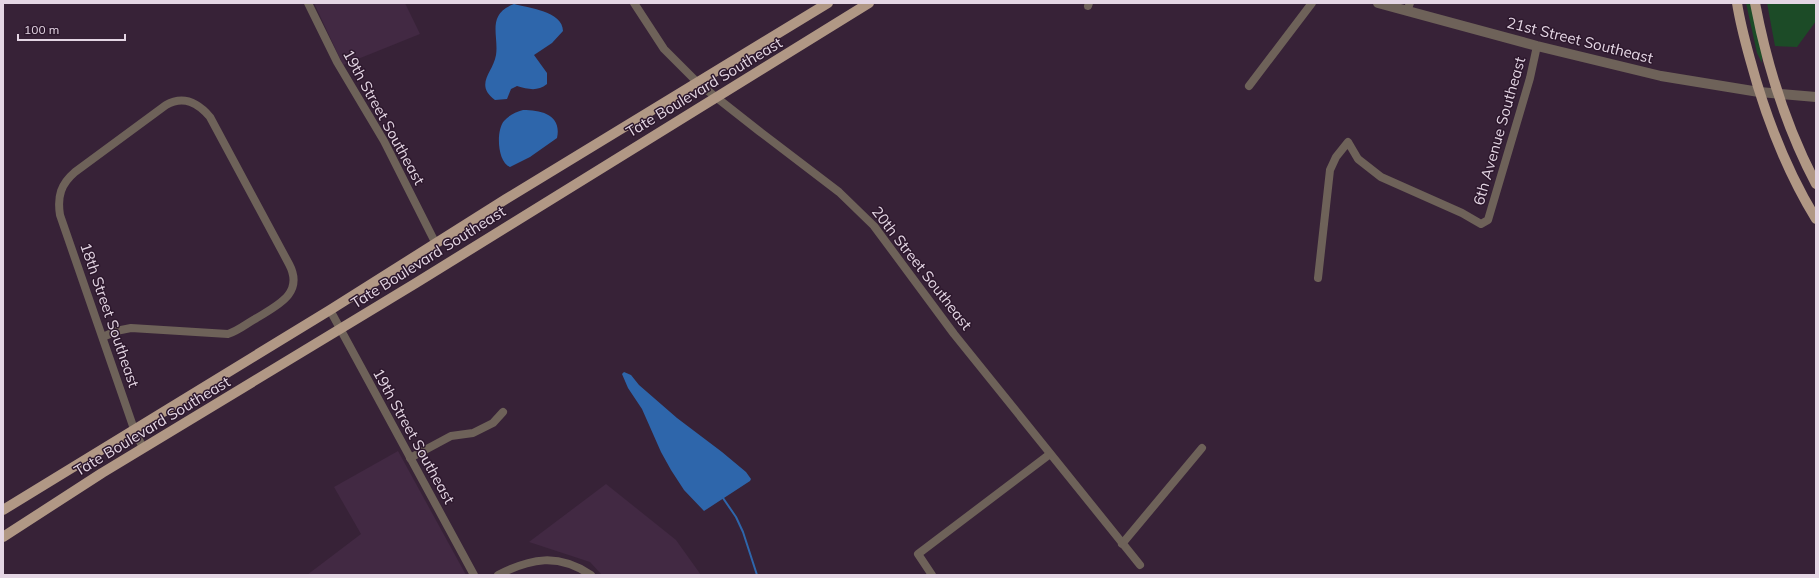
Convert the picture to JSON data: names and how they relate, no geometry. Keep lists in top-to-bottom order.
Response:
{
  "streets": {
    "main road": ["Tate Boulevard Southeast"],
    "street": [
      "21st Street Southeast",
      "19th Street Southeast",
      "6th Avenue Southeast",
      "20th Street Southeast",
      "18th Street Southeast"
    ]
  },
  "crossings": [
    ["21st Street Southeast", "6th Avenue Southeast"],
    ["Tate Boulevard Southeast", "19th Street Southeast"],
    ["Tate Boulevard Southeast", "20th Street Southeast"],
    ["Tate Boulevard Southeast", "18th Street Southeast"]
  ],
  "scale_bar": "100 m"
}
